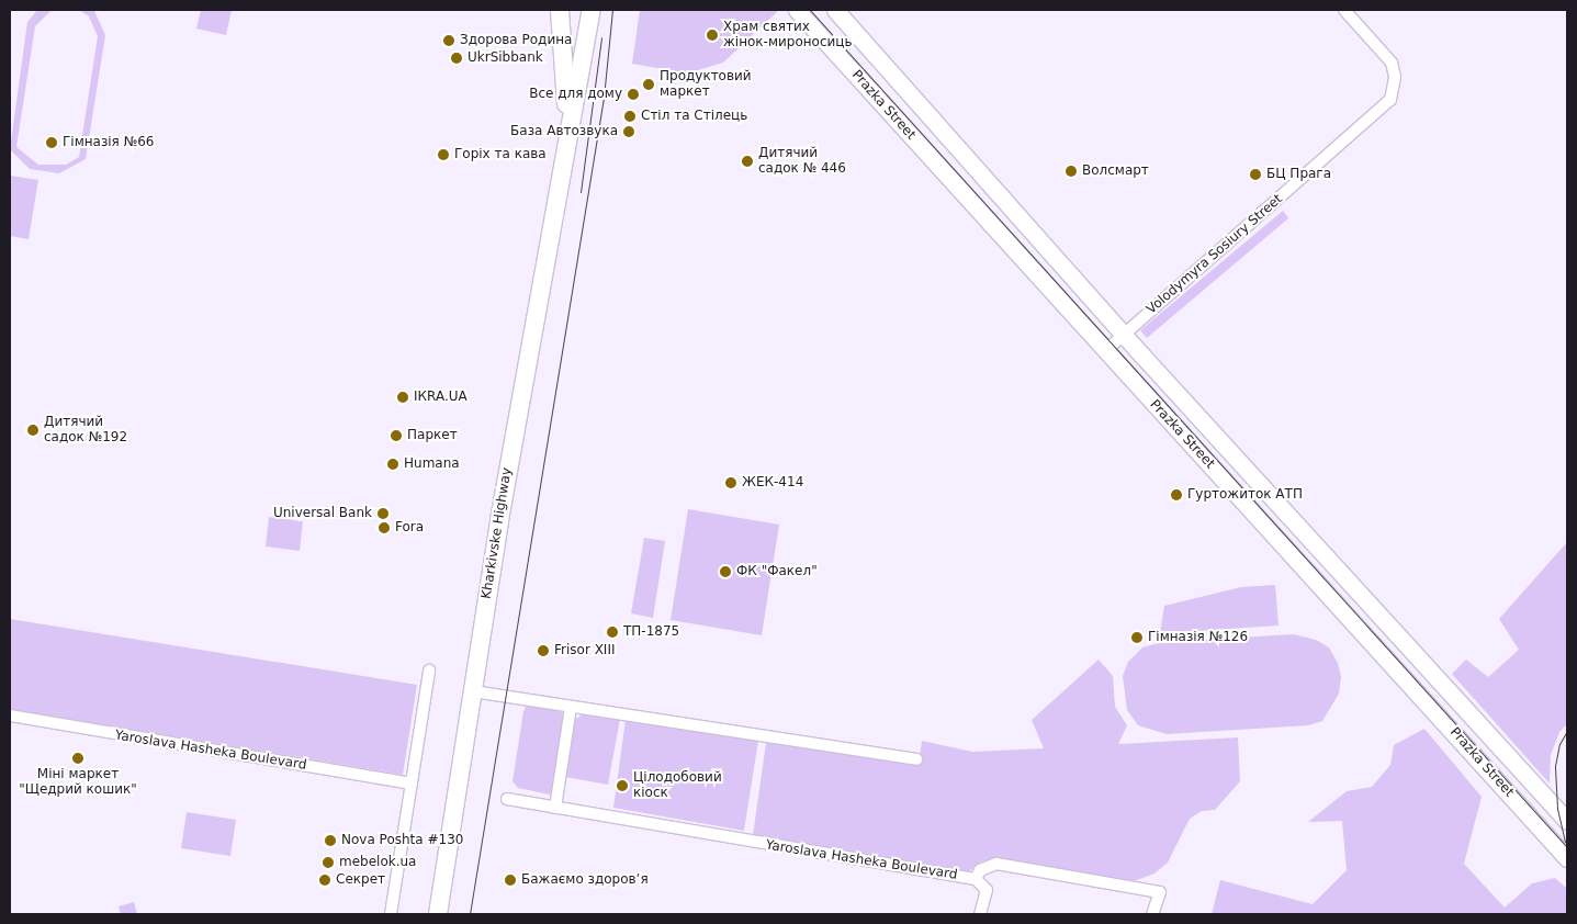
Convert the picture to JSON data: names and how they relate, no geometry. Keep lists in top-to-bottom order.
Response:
{
  "streets": {
    "main road": ["Kharkivske Highway"],
    "street": ["Prazka Street", "Volodymyra Sosiury Street", "Yaroslava Hasheka Boulevard"]
  },
  "crossings": [
    ["Prazka Street", "Volodymyra Sosiury Street"]
  ],
  "places": [
    "Храм святих жінок-мироносиць",
    "Здорова Родина",
    "UkrSibbank",
    "Продуктовий маркет",
    "Все для дому",
    "Стіл та Стілець",
    "База Автозвука",
    "Гімназія №66",
    "Горіх та кава",
    "Дитячий садок № 446",
    "Волсмарт",
    "БЦ Прага",
    "ІКRA.UA",
    "Дитячий садок №192",
    "Паркет",
    "Humana",
    "ЖЕК-414",
    "Гуртожиток АТП",
    "Universal Bank",
    "Fora",
    "ФК \"Факел\"",
    "ТП-1875",
    "Гімназія №126",
    "Frisor XIII",
    "Міні маркет \"Щедрий кошик\"",
    "Цілодобовий кіоск",
    "Nova Poshta #130",
    "mebelok.ua",
    "Секрет",
    "Бажаємо здоровʼя"
  ]
}
